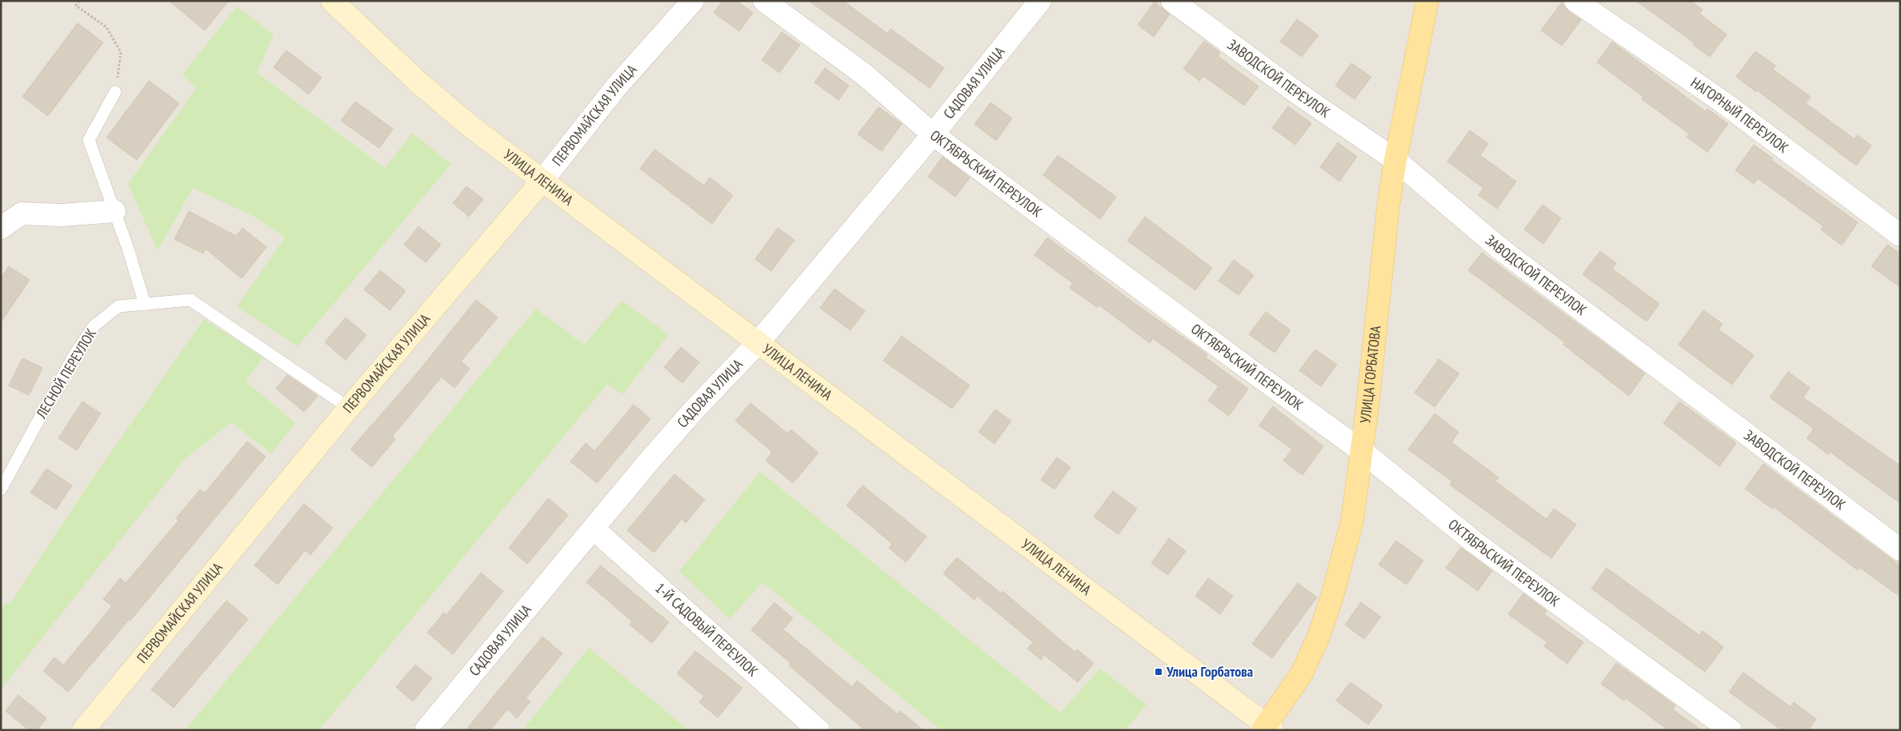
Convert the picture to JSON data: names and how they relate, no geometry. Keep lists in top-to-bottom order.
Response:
{
  "streets": {
    "main road": ["ПЕРВОМАЙСКАЯ УЛИЦА", "УЛИЦА ЛЕНИНА", "УЛИЦА ГОРБАТОВА"],
    "street": [
      "ЗАВОДСКОЙ ПЕРЕУЛОК",
      "САДОВАЯ УЛИЦА",
      "НАГОРНЫЙ ПЕРЕУЛОК",
      "ОКТЯБРЬСКИЙ ПЕРЕУЛОК",
      "1-Й САДОВЫЙ ПЕРЕУЛОК"
    ],
    "lane": ["ЛЕСНОЙ ПЕРЕУЛОК"]
  },
  "crossings": [
    ["ЗАВОДСКОЙ ПЕРЕУЛОК", "УЛИЦА ГОРБАТОВА"],
    ["САДОВАЯ УЛИЦА", "ОКТЯБРЬСКИЙ ПЕРЕУЛОК"],
    ["САДОВАЯ УЛИЦА", "УЛИЦА ЛЕНИНА"],
    ["САДОВАЯ УЛИЦА", "1-Й САДОВЫЙ ПЕРЕУЛОК"],
    ["ПЕРВОМАЙСКАЯ УЛИЦА", "УЛИЦА ЛЕНИНА"],
    ["ПЕРВОМАЙСКАЯ УЛИЦА", "ЛЕСНОЙ ПЕРЕУЛОК"],
    ["ОКТЯБРЬСКИЙ ПЕРЕУЛОК", "УЛИЦА ГОРБАТОВА"],
    ["УЛИЦА ЛЕНИНА", "УЛИЦА ГОРБАТОВА"]
  ],
  "places": {
    "transit": ["Улица Горбатова"]
  }
}
